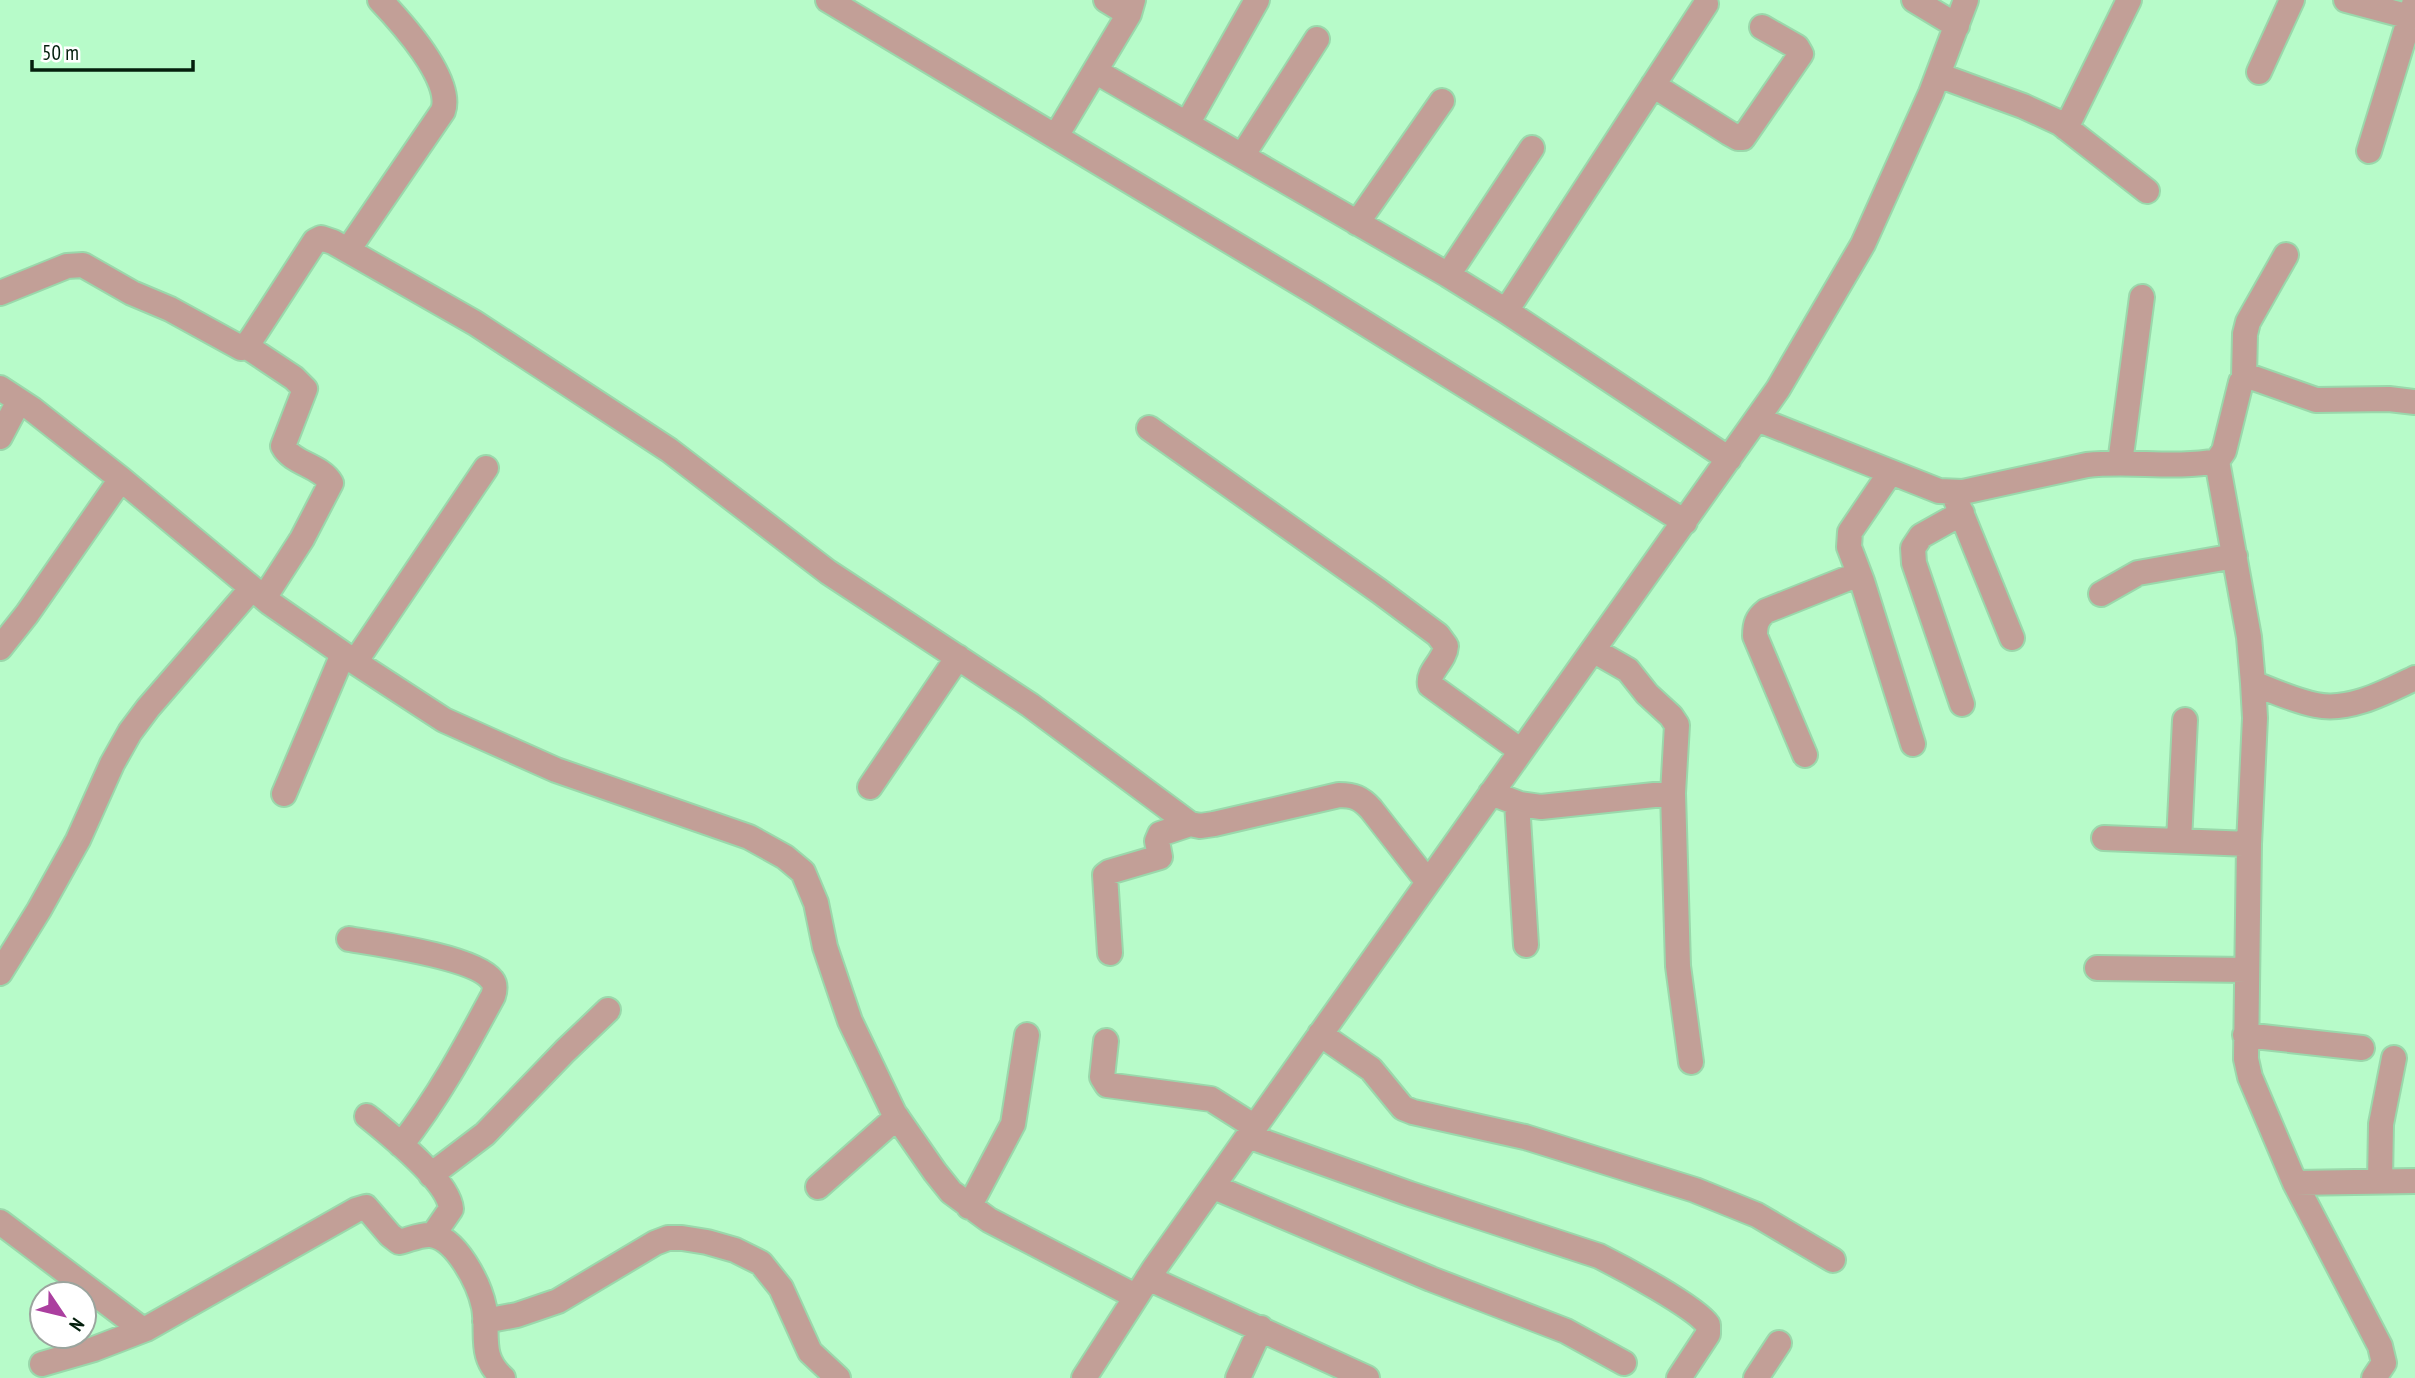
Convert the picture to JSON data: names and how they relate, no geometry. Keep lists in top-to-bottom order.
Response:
{
  "scale_bar": "50 m",
  "north": "bottom right"
}
